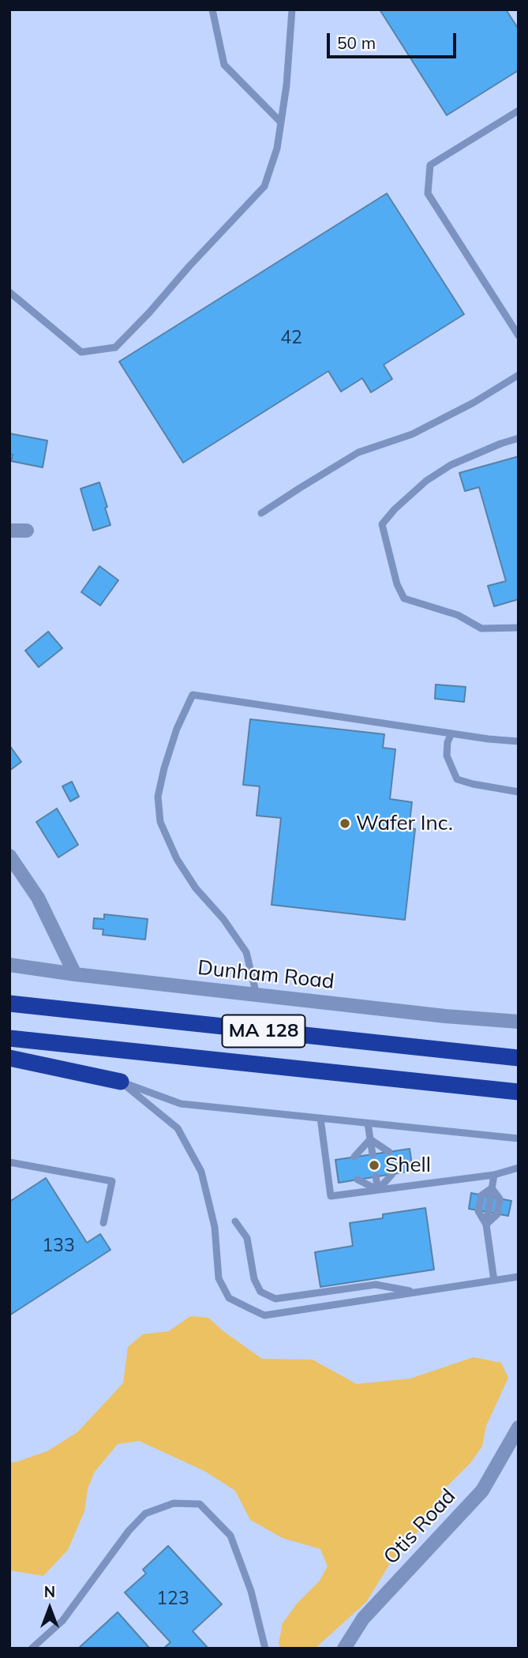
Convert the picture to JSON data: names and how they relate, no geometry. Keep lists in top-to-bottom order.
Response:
{
  "streets": {
    "highway": ["MA 128"],
    "street": ["Dunham Road", "Otis Road"]
  },
  "places": ["Wafer Inc.", "Shell"],
  "house_numbers": ["42", "133", "123"],
  "scale_bar": "50 m",
  "north": "top"
}
